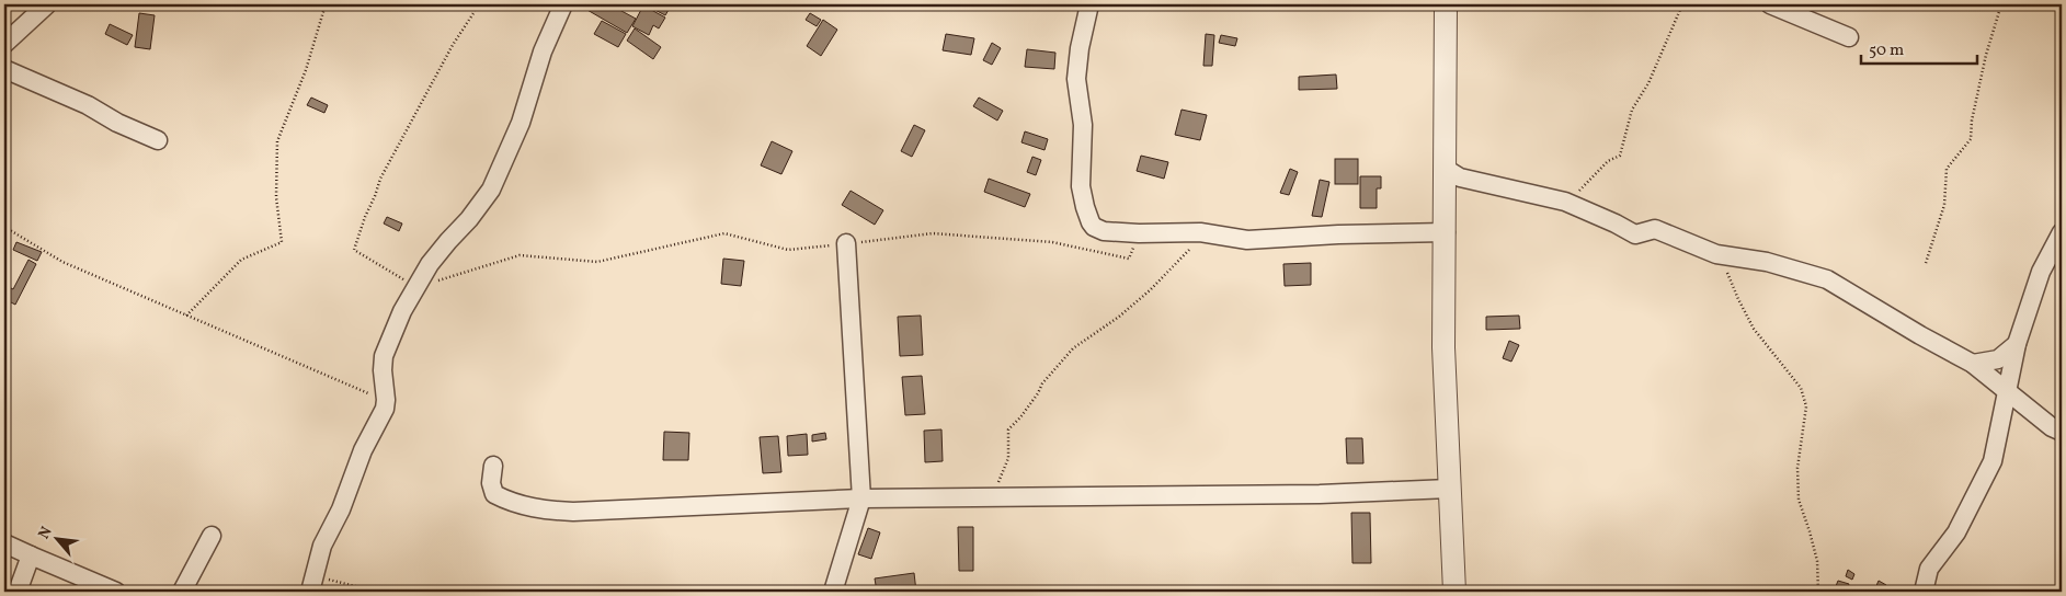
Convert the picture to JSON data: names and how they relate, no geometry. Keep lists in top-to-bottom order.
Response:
{
  "scale_bar": "50 m",
  "north": "top left"
}
